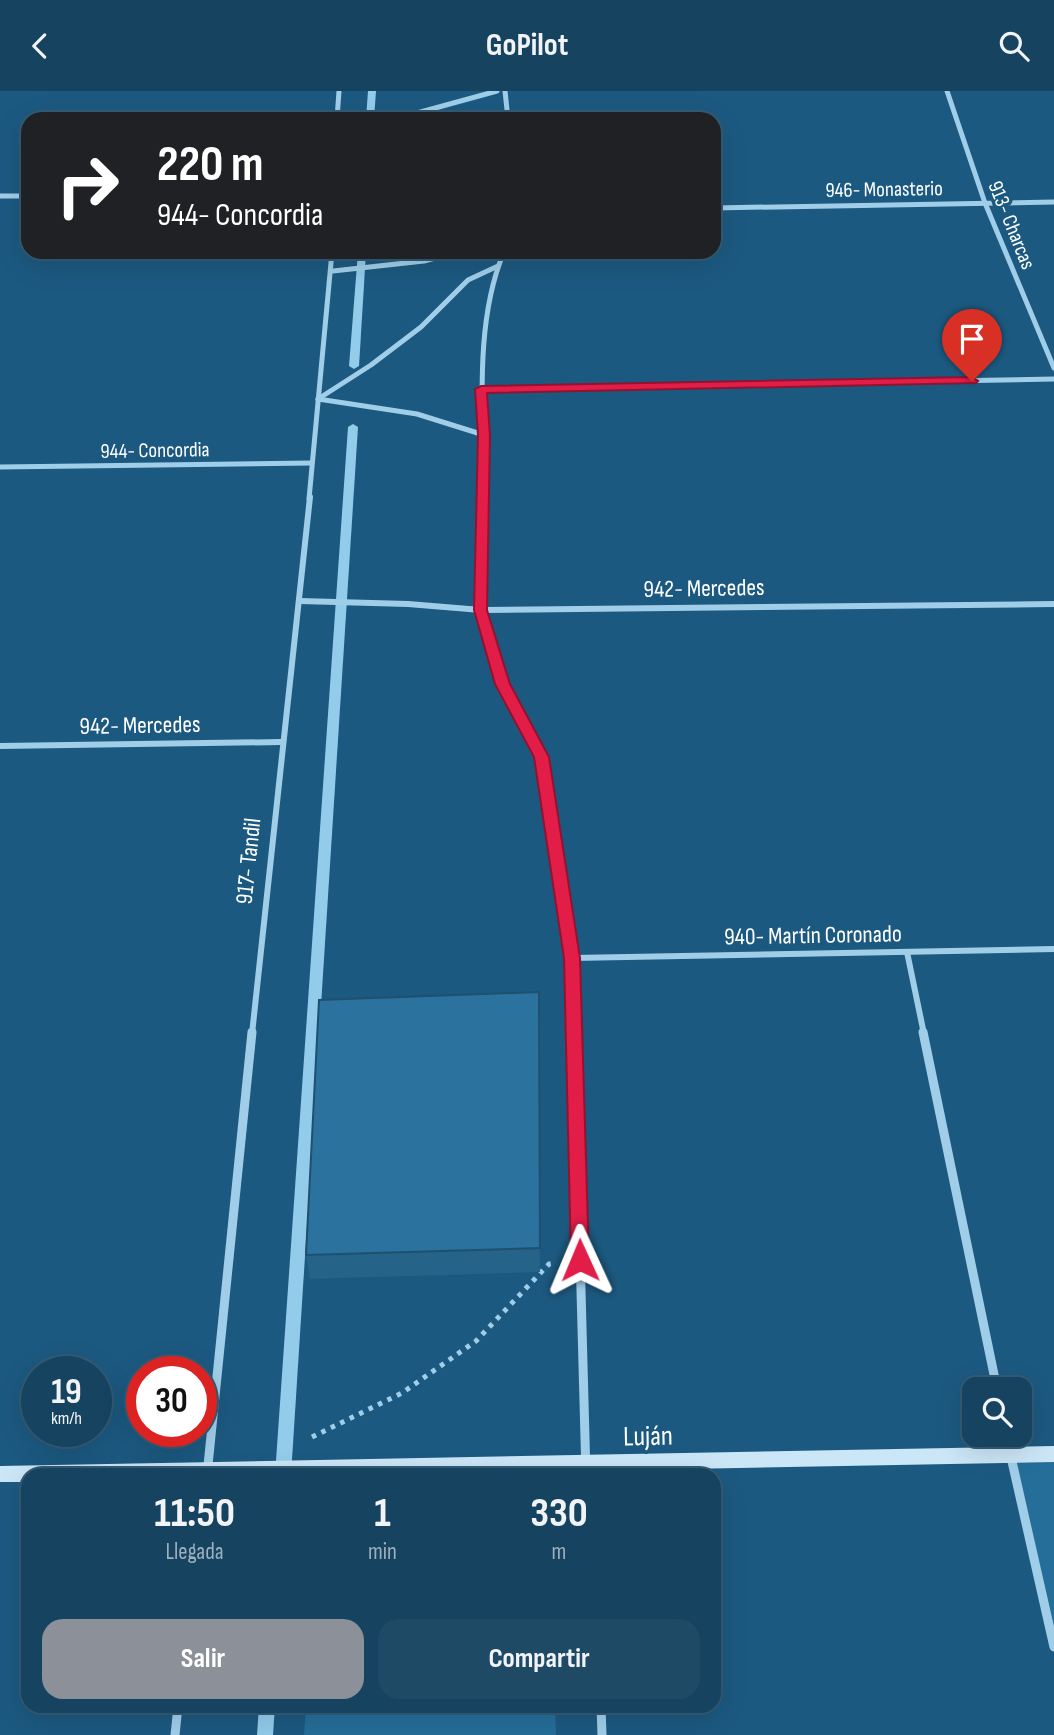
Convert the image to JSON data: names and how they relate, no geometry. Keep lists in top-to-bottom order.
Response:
{
  "streets": {
    "main road": ["Luján"],
    "street": [
      "946- Monasterio",
      "913- Charcas",
      "944- Concordia",
      "942- Mercedes",
      "917- Tandil",
      "940- Martín Coronado"
    ]
  },
  "crossings": [
    ["946- Monasterio", "913- Charcas"],
    ["944- Concordia", "917- Tandil"],
    ["942- Mercedes", "917- Tandil"]
  ],
  "page": {
    "header": "GoPilot",
    "turn": ["220 m", "944- Concordia"],
    "speed": "19 km/h",
    "limit": "30",
    "eta": [
      "11:50",
      "Llegada",
      "1",
      "min",
      "330",
      "m"
    ],
    "buttons": ["Salir", "Compartir"]
  }
}
